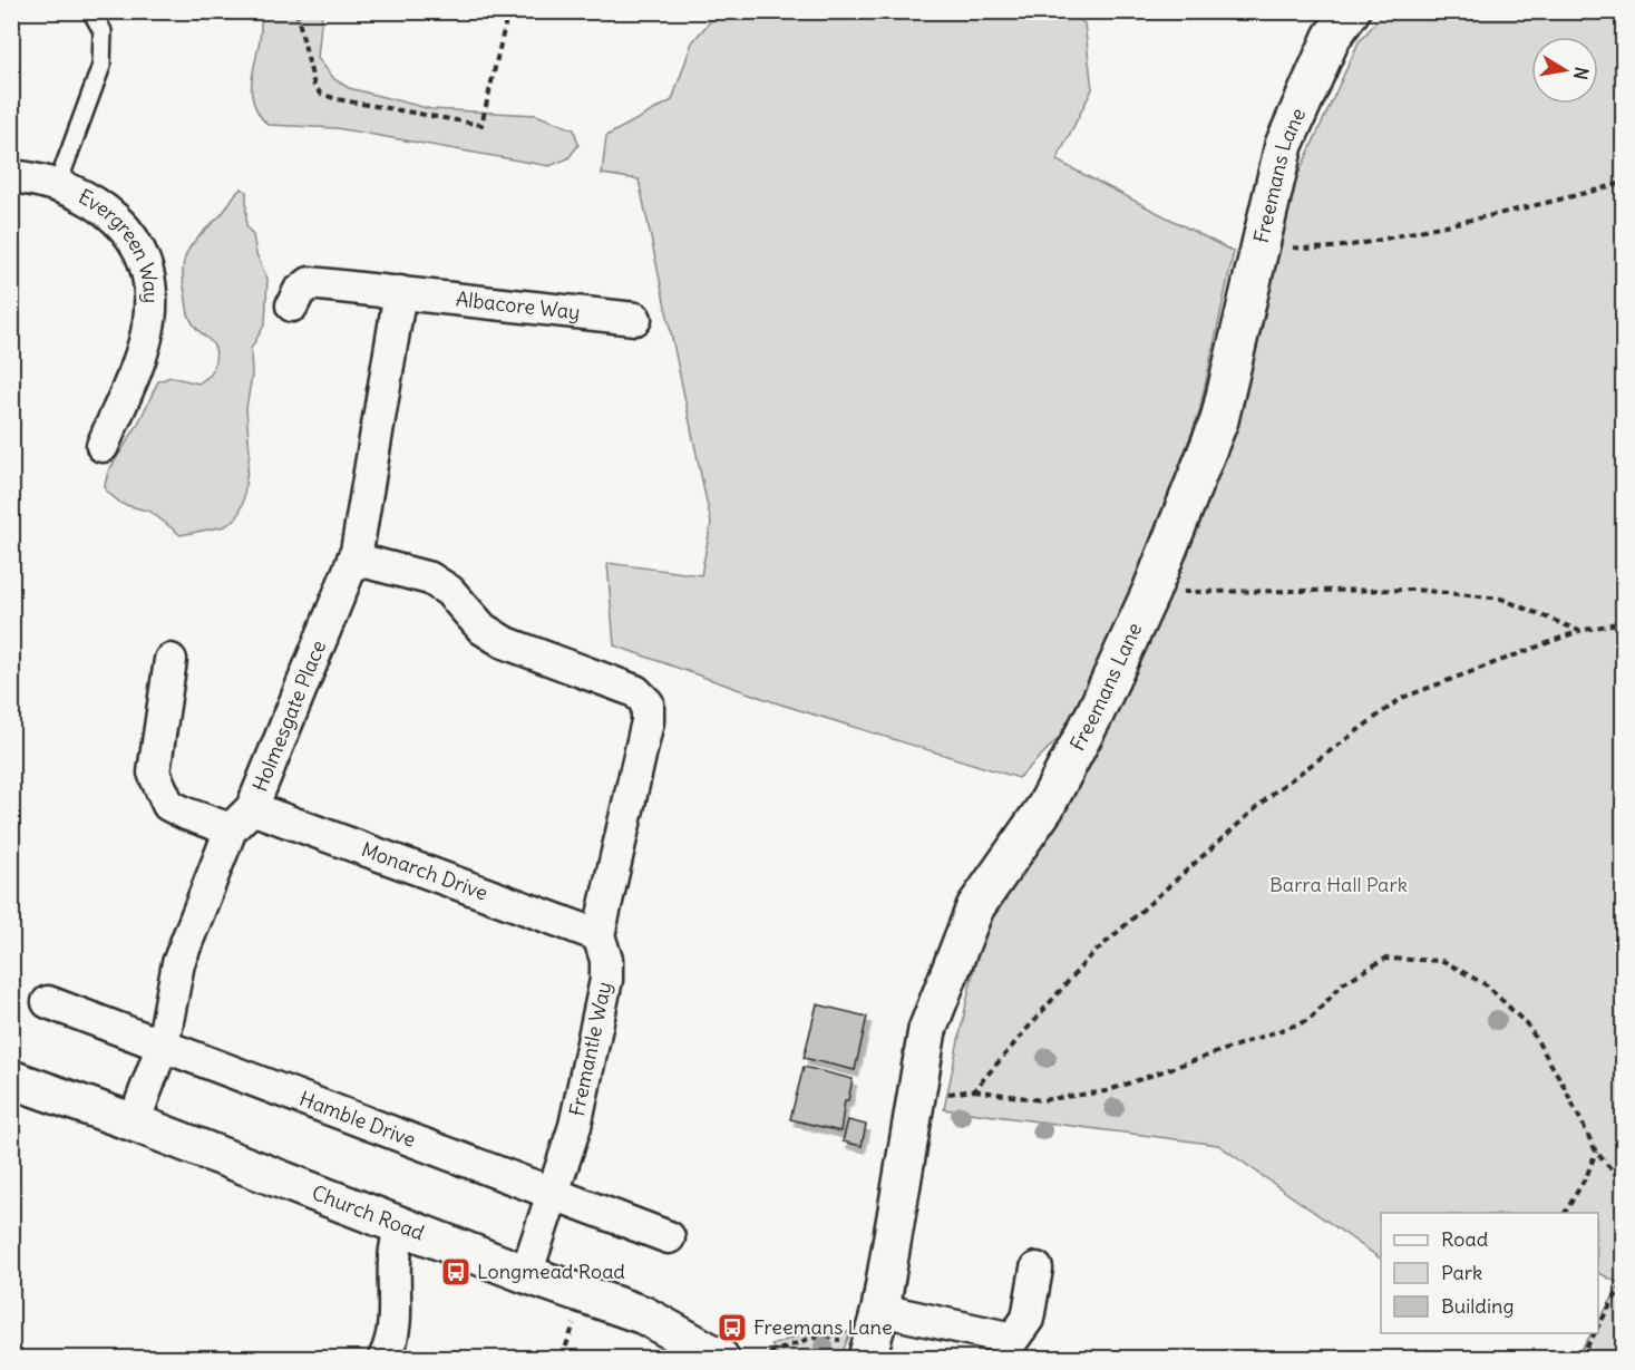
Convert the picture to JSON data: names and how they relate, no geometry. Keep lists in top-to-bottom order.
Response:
{
  "streets": {
    "street": [
      "Freemans Lane",
      "Evergreen Way",
      "Albacore Way",
      "Holmesgate Place",
      "Monarch Drive",
      "Fremantle Way",
      "Hamble Drive",
      "Church Road"
    ]
  },
  "crossings": [
    ["Albacore Way", "Holmesgate Place"],
    ["Holmesgate Place", "Monarch Drive"],
    ["Holmesgate Place", "Fremantle Way"],
    ["Holmesgate Place", "Hamble Drive"],
    ["Holmesgate Place", "Church Road"],
    ["Monarch Drive", "Fremantle Way"],
    ["Fremantle Way", "Hamble Drive"],
    ["Fremantle Way", "Church Road"]
  ],
  "parks": ["Barra Hall Park"],
  "places": {
    "bus stop": ["Longmead Road", "Freemans Lane"]
  },
  "legend": ["Road", "Park", "Building"],
  "north": "right"
}
